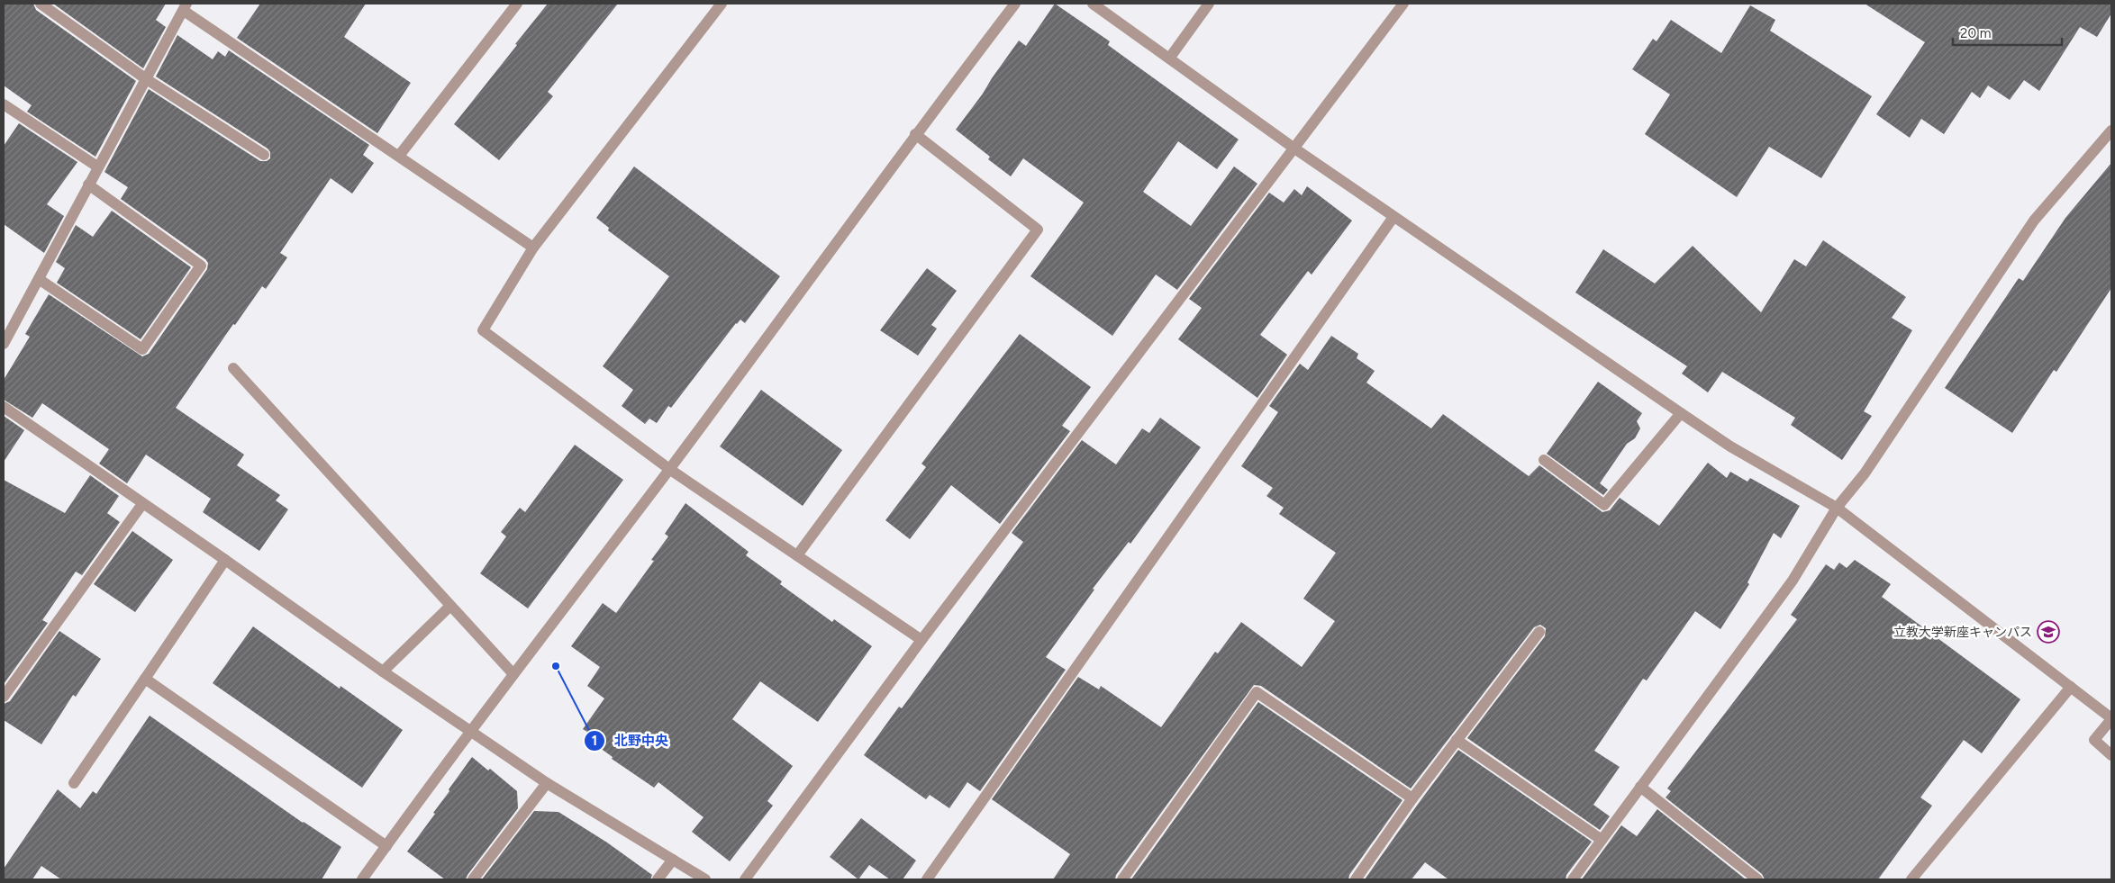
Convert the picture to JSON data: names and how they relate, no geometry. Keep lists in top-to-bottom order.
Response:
{
  "places": {
    "school or university": ["立教大学新座キャンパス"],
    "other": ["北野中央"]
  },
  "scale_bar": "20 m"
}
